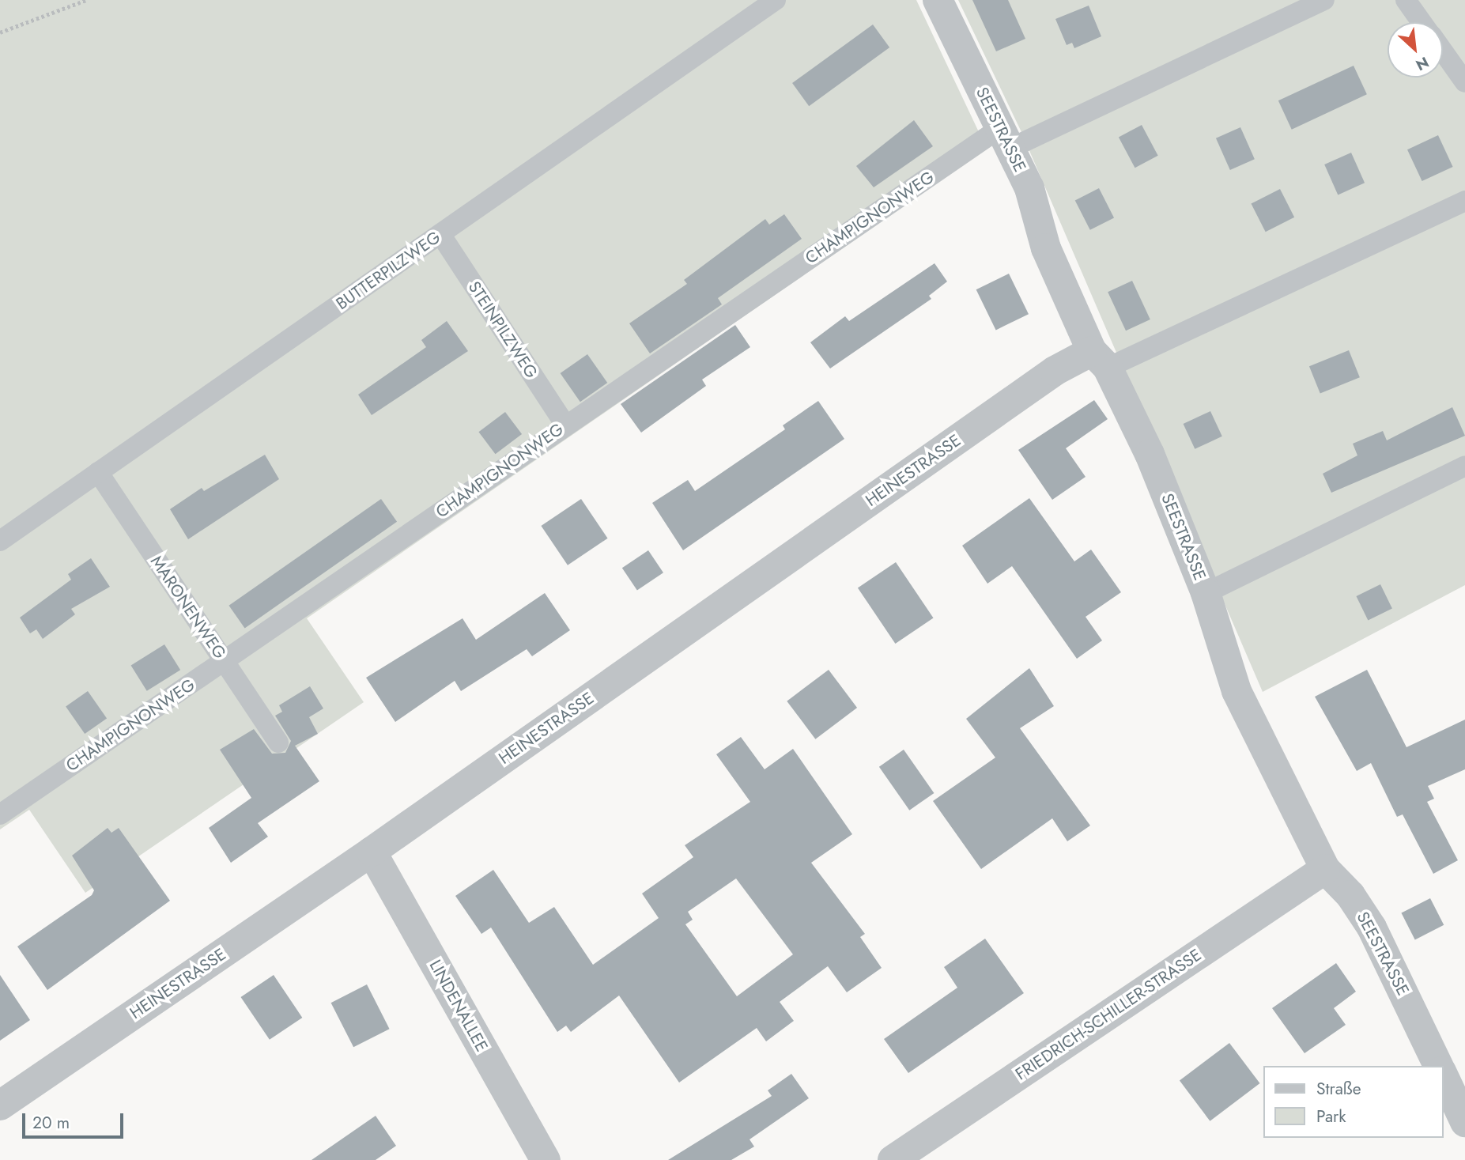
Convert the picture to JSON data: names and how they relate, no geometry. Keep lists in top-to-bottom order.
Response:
{
  "streets": {
    "street": [
      "SEESTRASSE",
      "HEINESTRASSE",
      "LINDENALLEE",
      "FRIEDRICH-SCHILLER-STRASSE"
    ],
    "lane": [
      "CHAMPIGNONWEG",
      "BUTTERPILZWEG",
      "STEINPILZWEG",
      "MARONENWEG"
    ]
  },
  "crossings": [
    ["SEESTRASSE", "CHAMPIGNONWEG"],
    ["SEESTRASSE", "HEINESTRASSE"],
    ["SEESTRASSE", "FRIEDRICH-SCHILLER-STRASSE"],
    ["CHAMPIGNONWEG", "STEINPILZWEG"],
    ["CHAMPIGNONWEG", "MARONENWEG"],
    ["BUTTERPILZWEG", "STEINPILZWEG"],
    ["BUTTERPILZWEG", "MARONENWEG"],
    ["HEINESTRASSE", "LINDENALLEE"]
  ],
  "legend": ["Straße", "Park"],
  "scale_bar": "20 m",
  "north": "bottom right"
}
